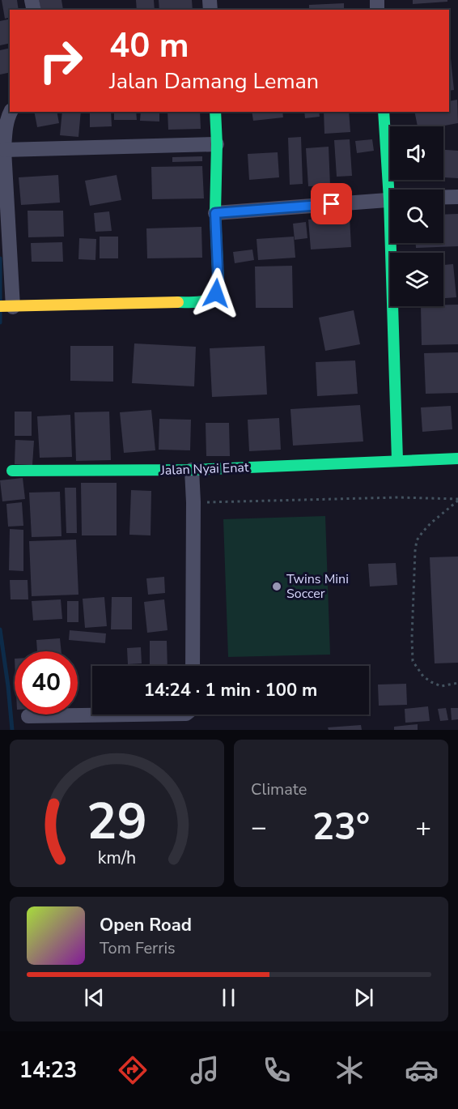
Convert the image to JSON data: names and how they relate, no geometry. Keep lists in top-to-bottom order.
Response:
{
  "streets": {
    "street": ["Jalan Nyai Enat"]
  },
  "places": ["Twins Mini Soccer"],
  "page": {
    "turn": ["40 m", "Jalan Damang Leman"],
    "limit": "40",
    "trip": "14:24 · 1 min · 100 m",
    "tile": "Climate",
    "heat": ["−", "23°", "+"],
    "song": ["Open Road", "Tom Ferris"],
    "tabs": "14:23",
    "gauge": ["29", "km/h"]
  }
}
